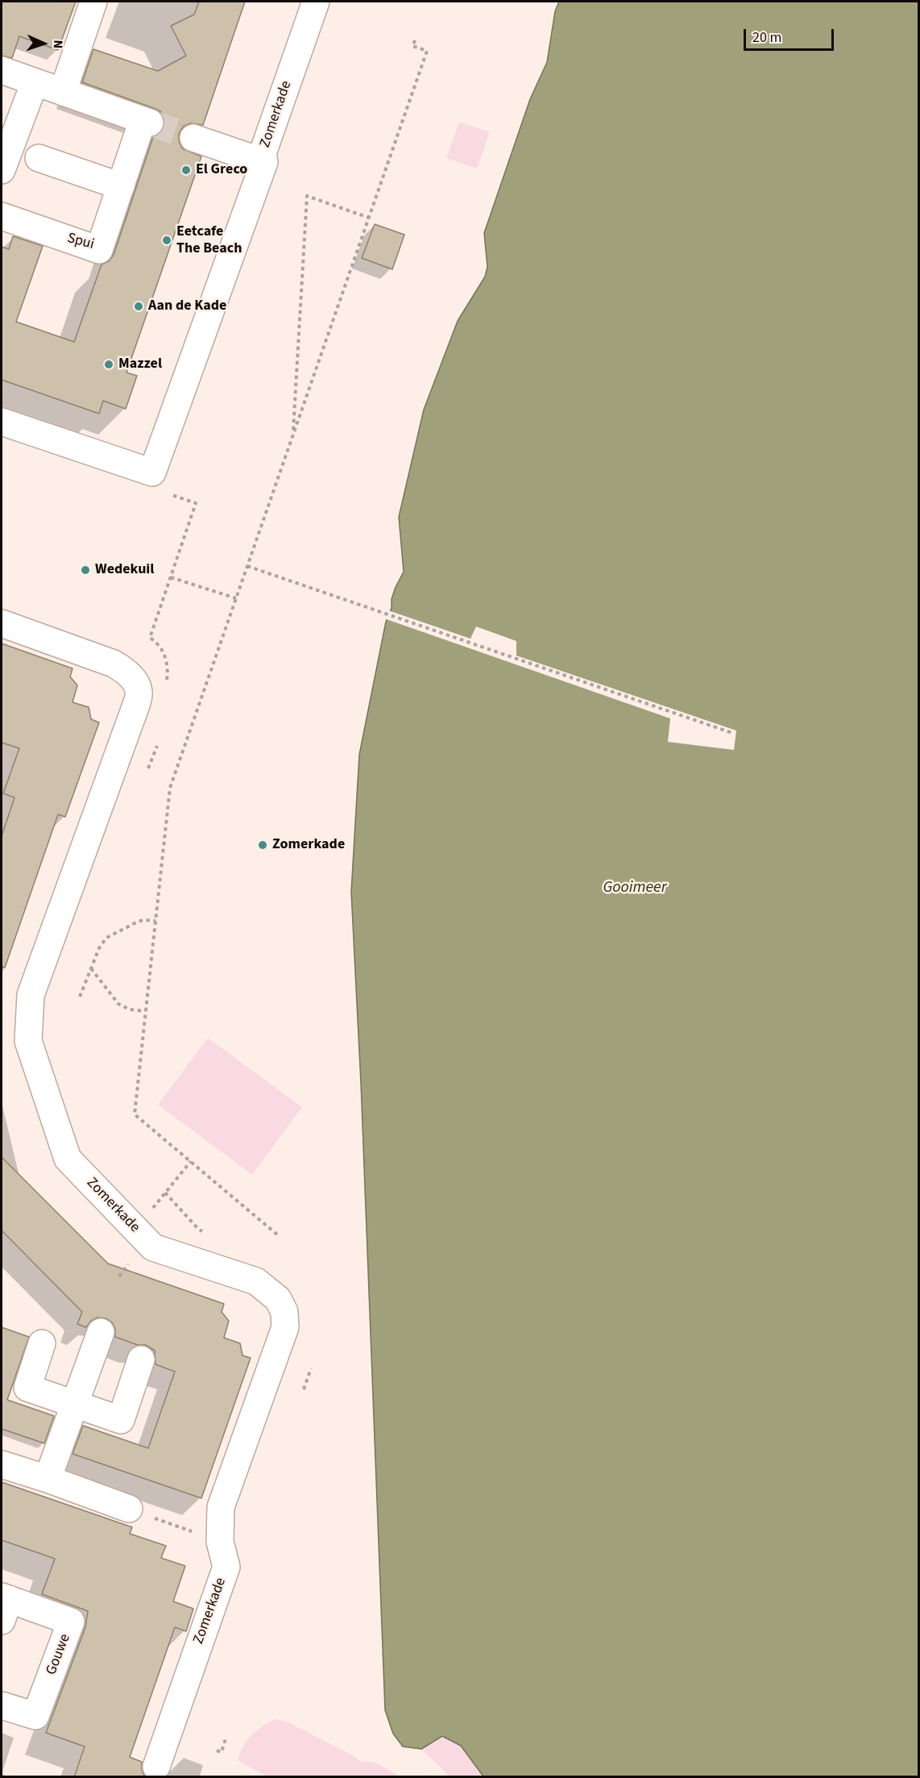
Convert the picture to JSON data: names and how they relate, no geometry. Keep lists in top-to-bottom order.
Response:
{
  "streets": {
    "street": ["Zomerkade", "Spui", "Gouwe"]
  },
  "water": ["Gooimeer"],
  "places": [
    "El Greco",
    "Eetcafe The Beach",
    "Aan de Kade",
    "Mazzel",
    "Wedekuil",
    "Zomerkade"
  ],
  "scale_bar": "20 m",
  "north": "right"
}
